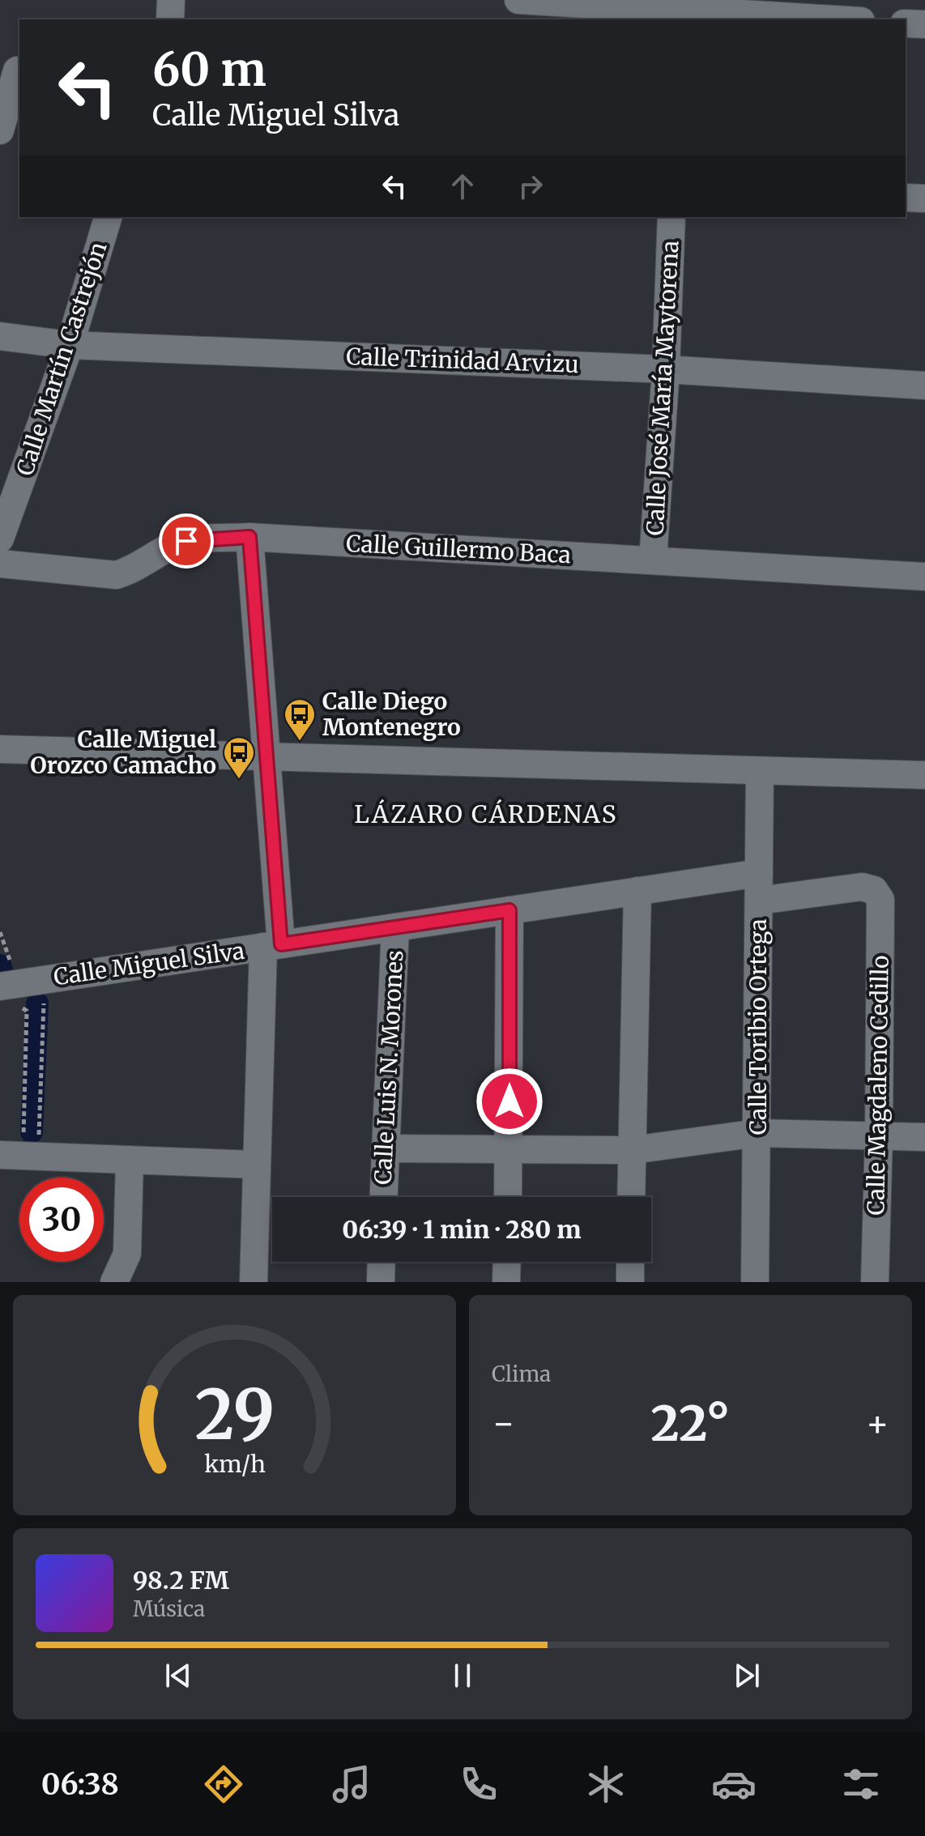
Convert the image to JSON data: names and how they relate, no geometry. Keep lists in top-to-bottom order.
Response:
{
  "streets": {
    "street": [
      "Calle Martín Castrejón",
      "Calle Trinidad Arvizu",
      "Calle José María Maytorena",
      "Calle Guillermo Baca",
      "Calle Miguel Silva",
      "Calle Toribio Ortega",
      "Calle Luis N. Morones",
      "Calle Magdaleno Cedillo"
    ]
  },
  "crossings": [
    ["Calle Martín Castrejón", "Calle Trinidad Arvizu"],
    ["Calle Trinidad Arvizu", "Calle José María Maytorena"],
    ["Calle José María Maytorena", "Calle Guillermo Baca"],
    ["Calle Miguel Silva", "Calle Toribio Ortega"],
    ["Calle Miguel Silva", "Calle Luis N. Morones"],
    ["Calle Toribio Ortega", "Calle Magdaleno Cedillo"]
  ],
  "districts": ["LÁZARO CÁRDENAS"],
  "places": {
    "bus stop": ["Calle Diego Montenegro", "Calle Miguel Orozco Camacho"]
  },
  "page": {
    "turn": ["60 m", "Calle Miguel Silva"],
    "limit": "30",
    "trip": "06:39 · 1 min · 280 m",
    "tile": "Clima",
    "heat": ["−", "22°", "+"],
    "song": ["98.2 FM", "Música"],
    "tabs": "06:38",
    "gauge": ["29", "km/h"]
  }
}
